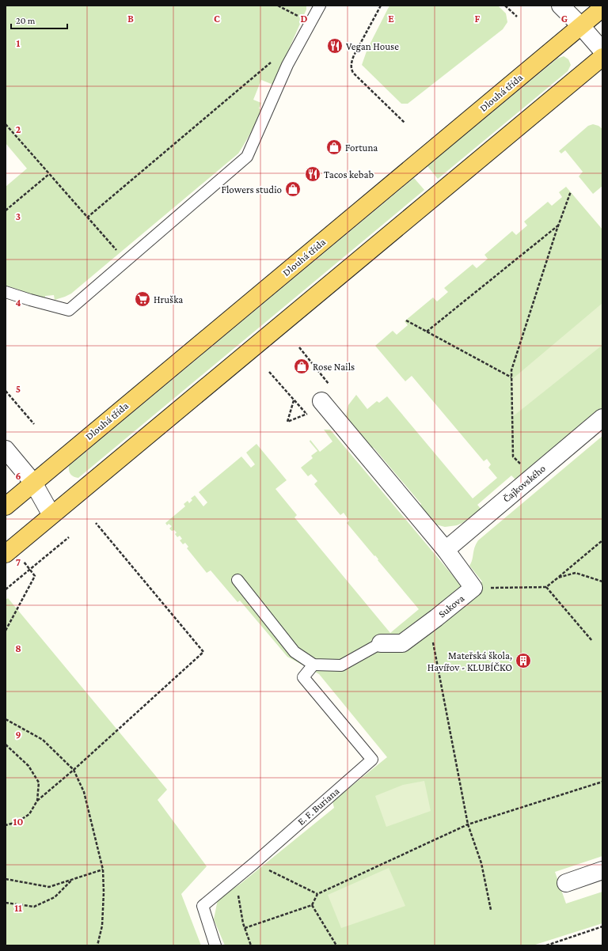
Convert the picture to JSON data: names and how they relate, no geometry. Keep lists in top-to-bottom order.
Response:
{
  "streets": {
    "main road": ["Dlouhá třída"],
    "street": ["Čajkovského", "Sukova"],
    "lane": ["E. F. Buriana"]
  },
  "crossings": [
    ["Čajkovského", "Sukova"],
    ["Sukova", "E. F. Buriana"]
  ],
  "places": {
    "restaurant": ["Vegan House", "Tacos kebab"],
    "shop": ["Fortuna", "Flowers studio", "Rose Nails"],
    "supermarket": ["Hruška"],
    "building": ["Mateřská škola, Havířov - KLUBÍČKO"]
  },
  "scale_bar": "20 m",
  "grid": {
    "columns": [
      "B",
      "C",
      "D",
      "E",
      "F",
      "G"
    ],
    "rows": [
      "1",
      "2",
      "3",
      "4",
      "5",
      "6",
      "7",
      "8",
      "9",
      "10",
      "11"
    ]
  }
}
